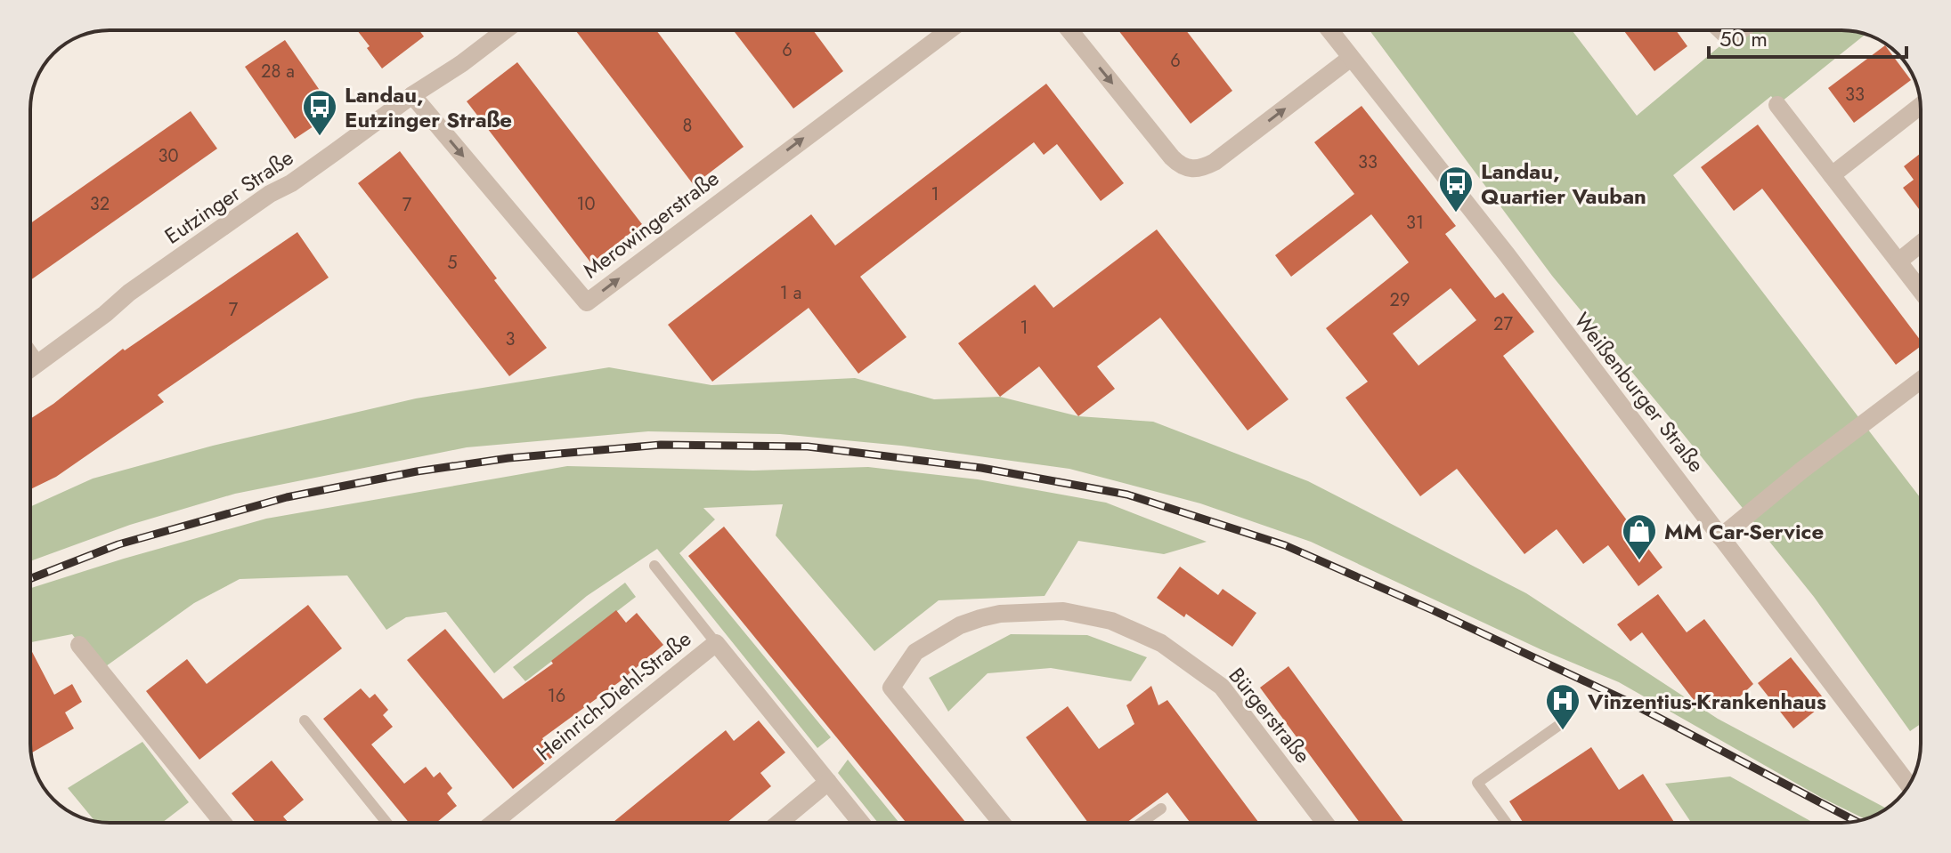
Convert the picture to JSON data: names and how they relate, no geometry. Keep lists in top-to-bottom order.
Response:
{
  "streets": {
    "street": [
      "Eutzinger Straße",
      "Merowingerstraße",
      "Weißenburger Straße",
      "Heinrich-Diehl-Straße",
      "Bürgerstraße"
    ]
  },
  "crossings": [
    ["Eutzinger Straße", "Merowingerstraße"]
  ],
  "places": {
    "bus stop": ["Landau, Eutzinger Straße", "Landau, Quartier Vauban"],
    "shop": ["MM Car-Service"],
    "hospital": ["Vinzentius-Krankenhaus"]
  },
  "house_numbers": [
    "6",
    "6",
    "28 a",
    "33",
    "8",
    "30",
    "33",
    "1",
    "32",
    "10",
    "7",
    "31",
    "5",
    "1 a",
    "29",
    "7",
    "27",
    "1",
    "3",
    "16"
  ],
  "scale_bar": "50 m"
}
